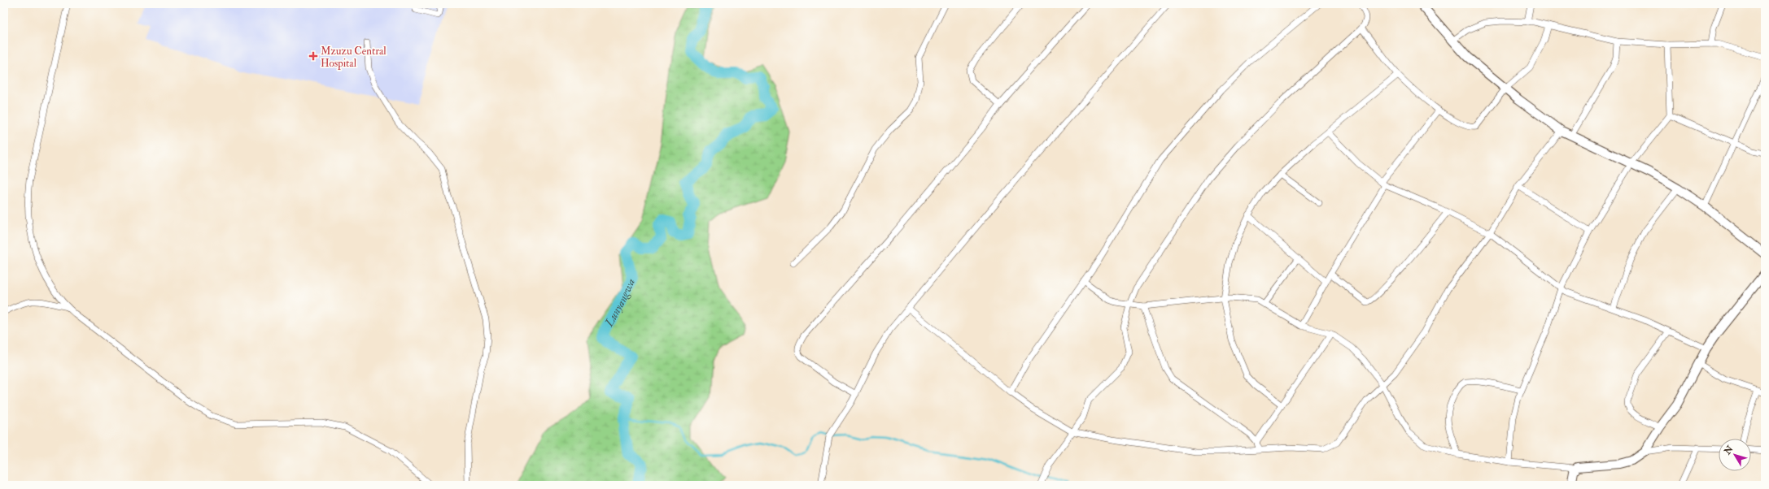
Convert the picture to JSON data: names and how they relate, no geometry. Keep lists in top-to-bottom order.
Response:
{
  "water": ["Lunyangwa"],
  "places": {
    "health": ["Mzuzu Central Hospital"]
  },
  "north": "top left"
}
